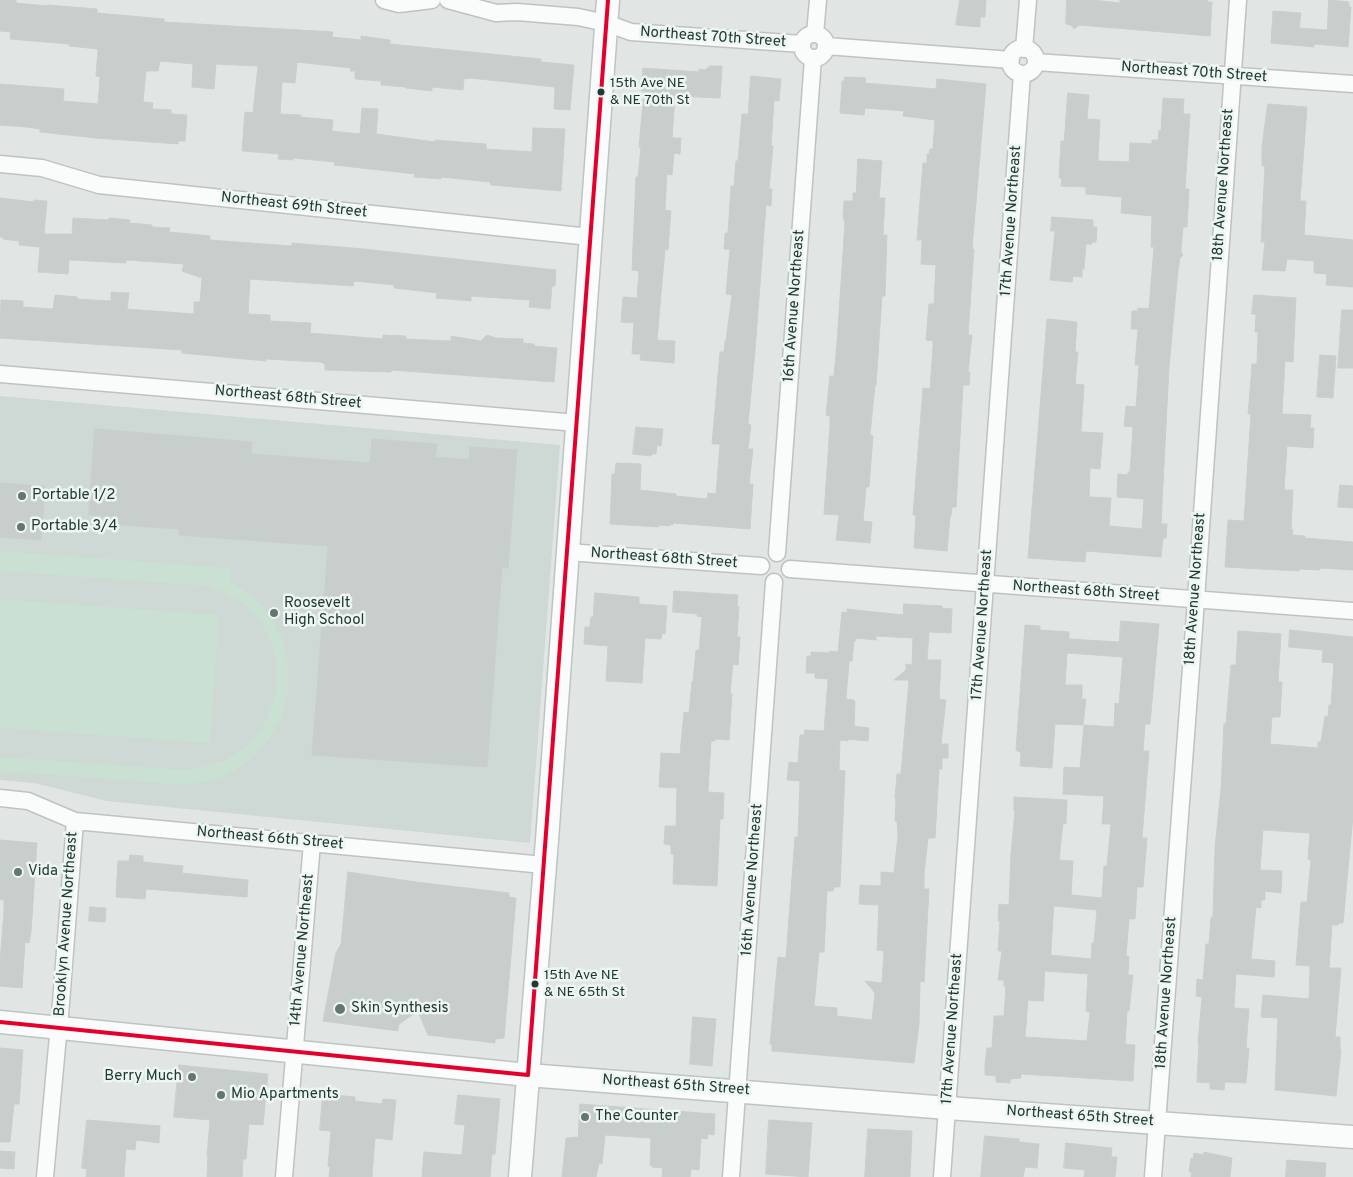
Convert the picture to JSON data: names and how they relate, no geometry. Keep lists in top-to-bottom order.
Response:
{
  "streets": {
    "main road": ["Northeast 65th Street"],
    "street": [
      "Northeast 70th Street",
      "18th Avenue Northeast",
      "Northeast 69th Street",
      "17th Avenue Northeast",
      "16th Avenue Northeast",
      "Northeast 68th Street",
      "Northeast 66th Street",
      "Brooklyn Avenue Northeast",
      "14th Avenue Northeast"
    ]
  },
  "crossings": [
    ["Northeast 70th Street", "18th Avenue Northeast"],
    ["Northeast 70th Street", "17th Avenue Northeast"],
    ["Northeast 70th Street", "16th Avenue Northeast"],
    ["18th Avenue Northeast", "Northeast 68th Street"],
    ["18th Avenue Northeast", "Northeast 65th Street"],
    ["17th Avenue Northeast", "Northeast 68th Street"],
    ["17th Avenue Northeast", "Northeast 65th Street"],
    ["16th Avenue Northeast", "Northeast 68th Street"],
    ["16th Avenue Northeast", "Northeast 65th Street"],
    ["Northeast 66th Street", "Brooklyn Avenue Northeast"],
    ["Northeast 66th Street", "14th Avenue Northeast"],
    ["Brooklyn Avenue Northeast", "Northeast 65th Street"],
    ["14th Avenue Northeast", "Northeast 65th Street"]
  ],
  "places": [
    "15th Ave NE & NE 70th St",
    "Portable 1/2",
    "Portable 3/4",
    "Roosevelt High School",
    "Vida",
    "15th Ave NE & NE 65th St",
    "Skin Synthesis",
    "Berry Much",
    "Mio Apartments",
    "The Counter"
  ]
}
